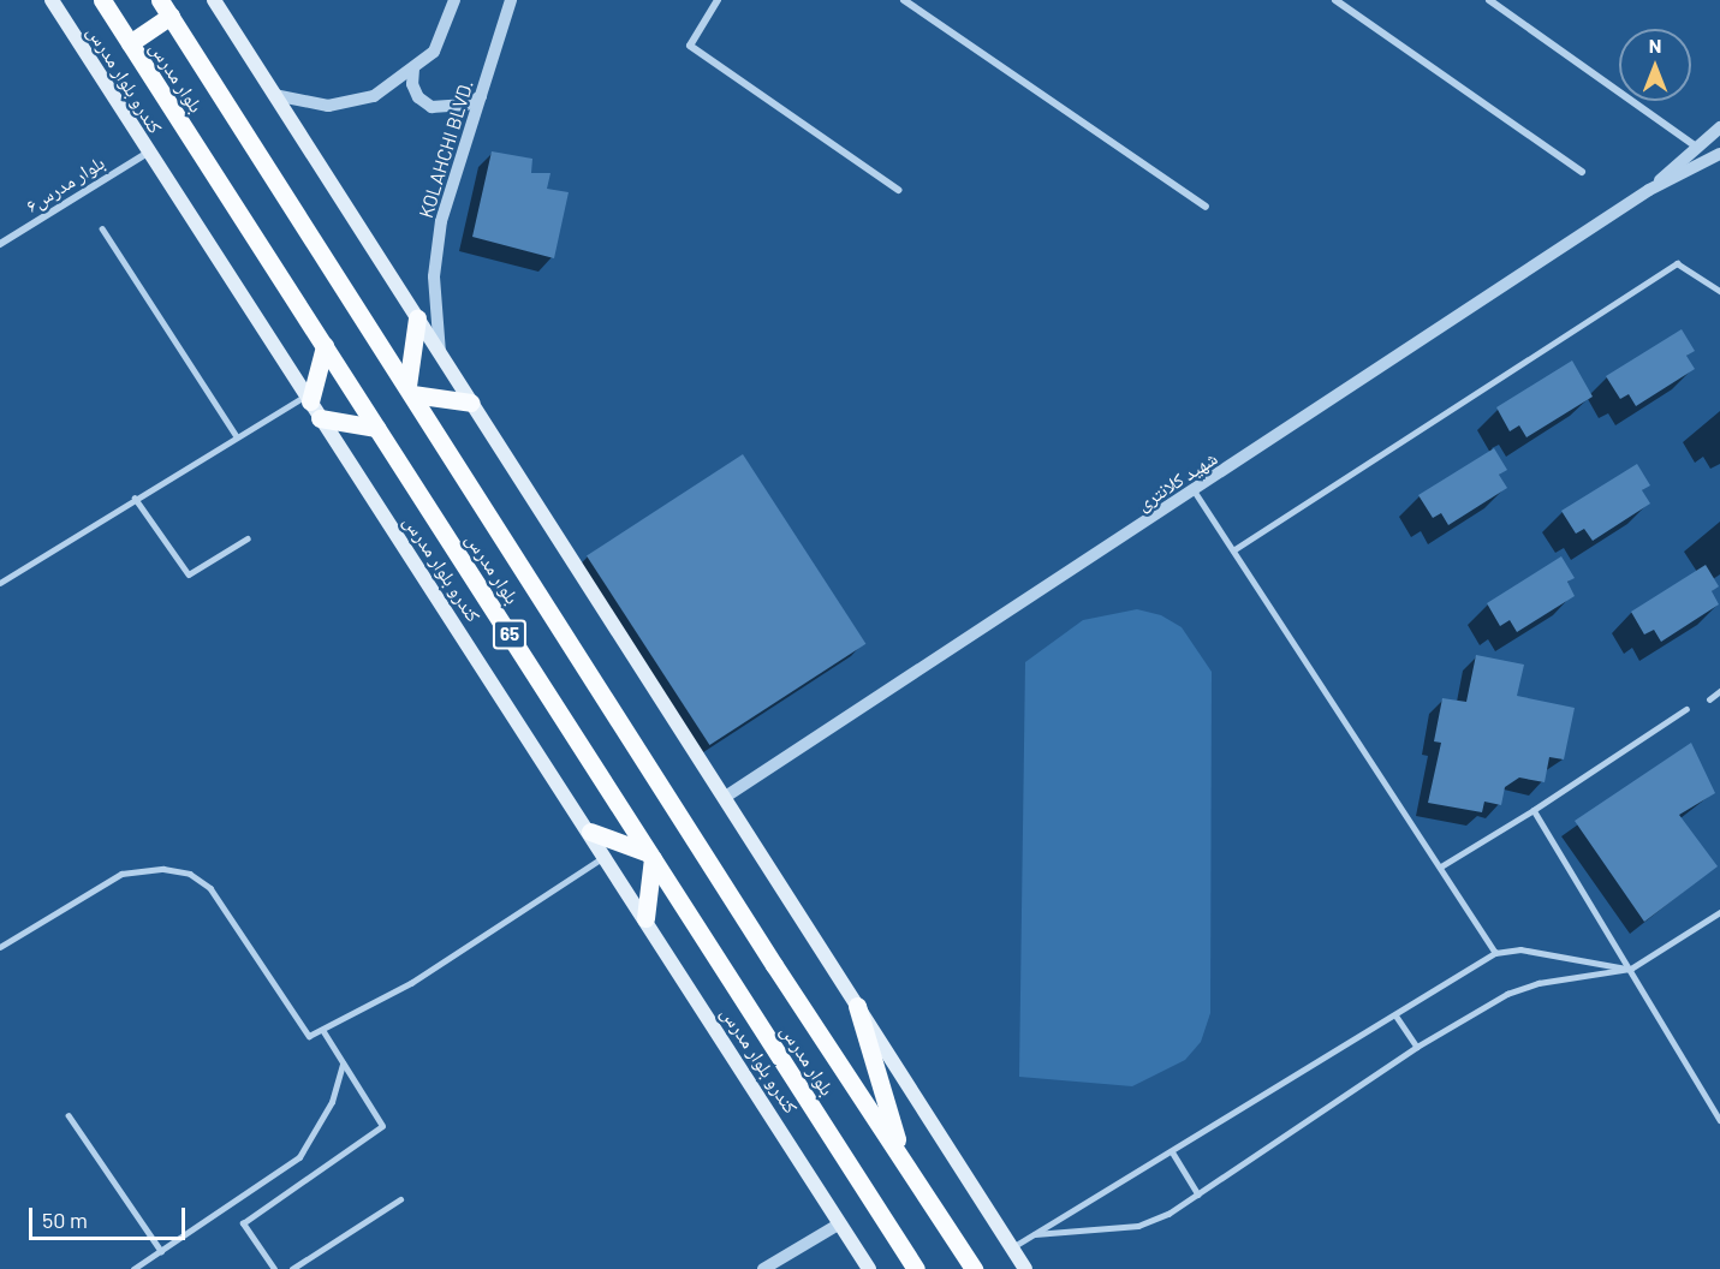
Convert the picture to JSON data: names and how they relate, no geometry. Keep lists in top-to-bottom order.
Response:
{
  "streets": {
    "main road": ["بلوار مدرس", "کندرو بلوار مدرس", "65"],
    "street": ["KOLAHCHI BLVD.", "بلوار مدرس۶", "شهید کلانتری"]
  },
  "crossings": [
    ["کندرو بلوار مدرس", "بلوار مدرس۶"]
  ],
  "scale_bar": "50 m",
  "north": "top"
}
